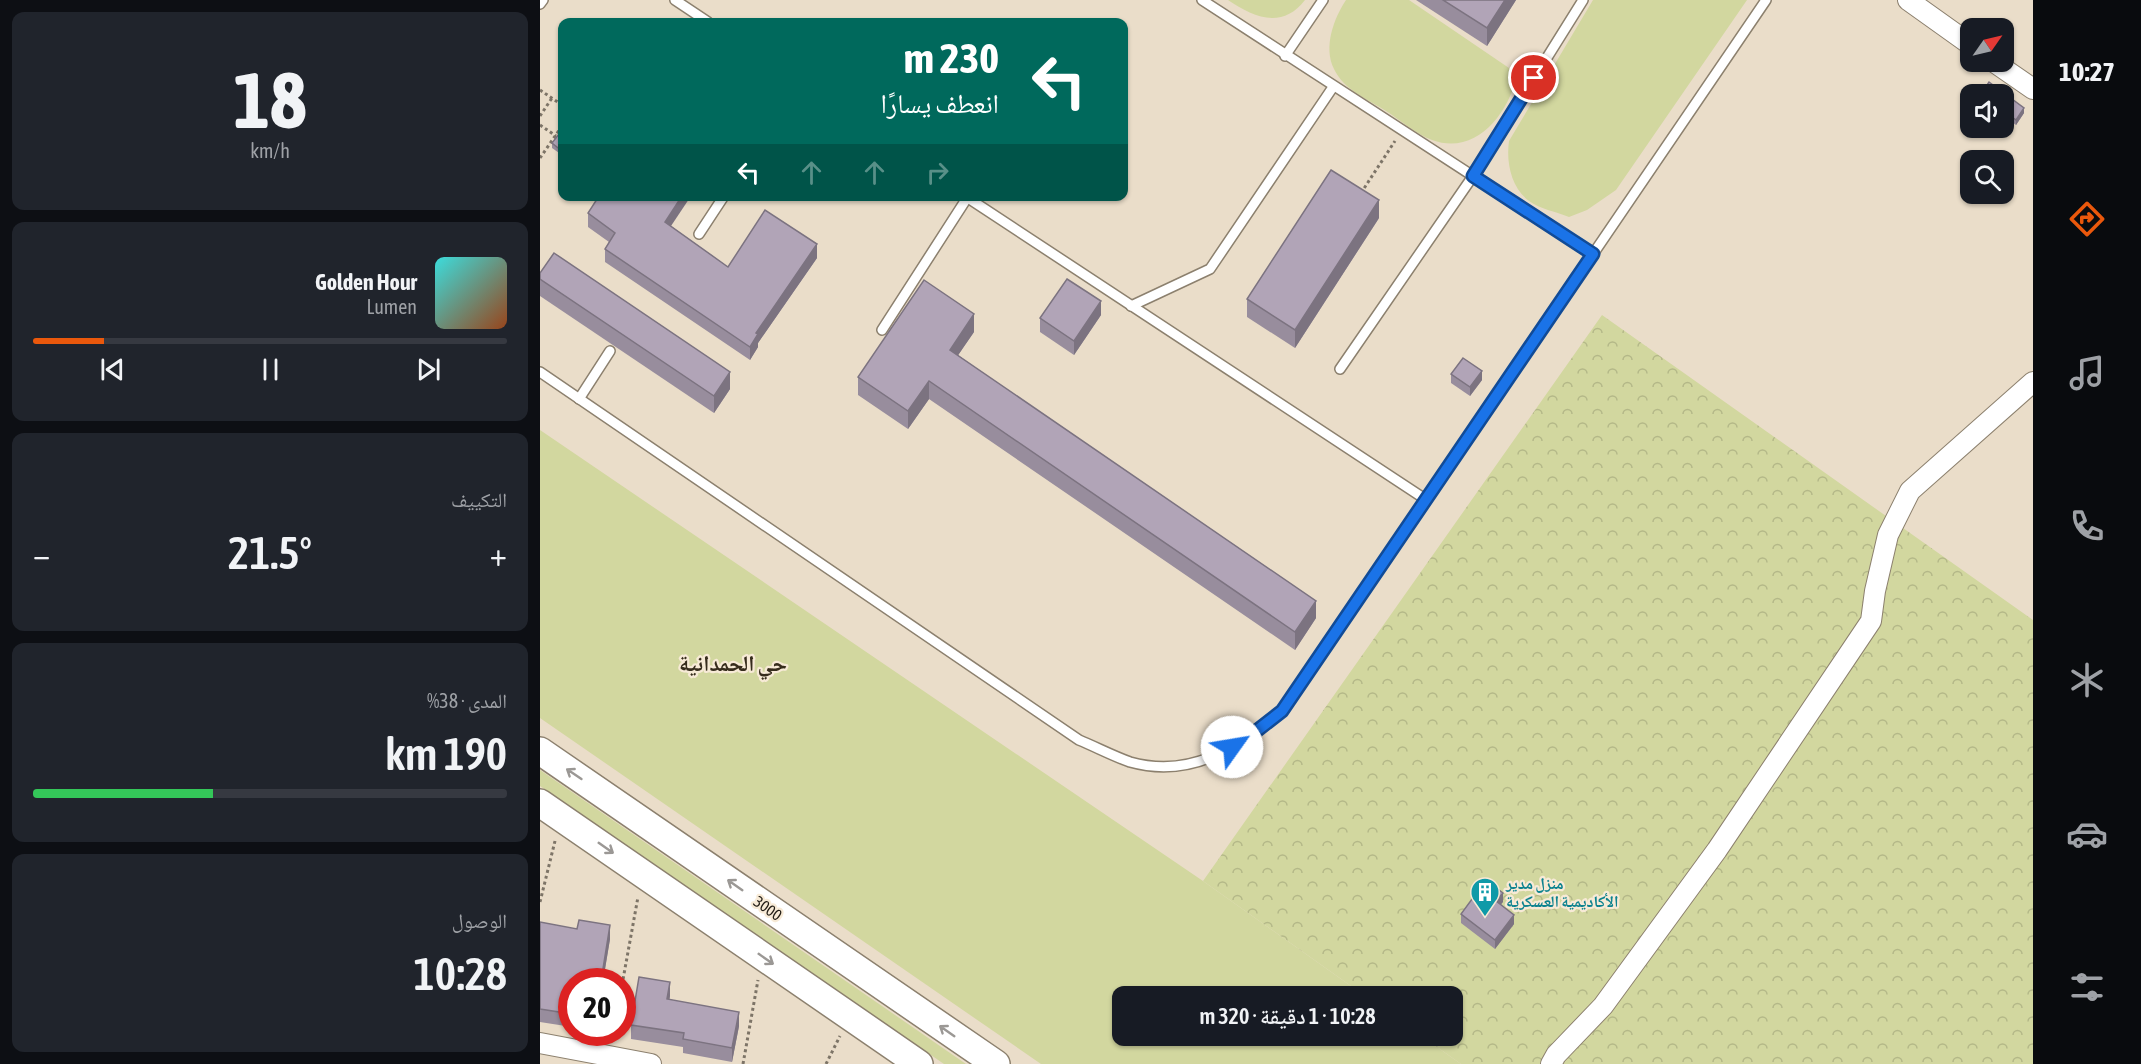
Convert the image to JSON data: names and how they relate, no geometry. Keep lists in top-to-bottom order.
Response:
{
  "streets": {
    "street": ["3000"]
  },
  "districts": ["حي الحمدانية"],
  "places": {
    "building": ["منزل مدير الأكاديمية العسكرية"]
  },
  "north": "top right",
  "page": {
    "tabs": "10:27",
    "tile": [
      ["18", "km/h"],
      "التكييف",
      ["المدى · 38%", "190 km"],
      ["الوصول", "10:28"]
    ],
    "turn": ["230 m", "انعطف يسارًا"],
    "song": ["Golden Hour", "Lumen"],
    "heat": ["−", "21.5°", "+"],
    "limit": "20",
    "trip": "10:28 · 1 دقيقة · 320 m"
  }
}
